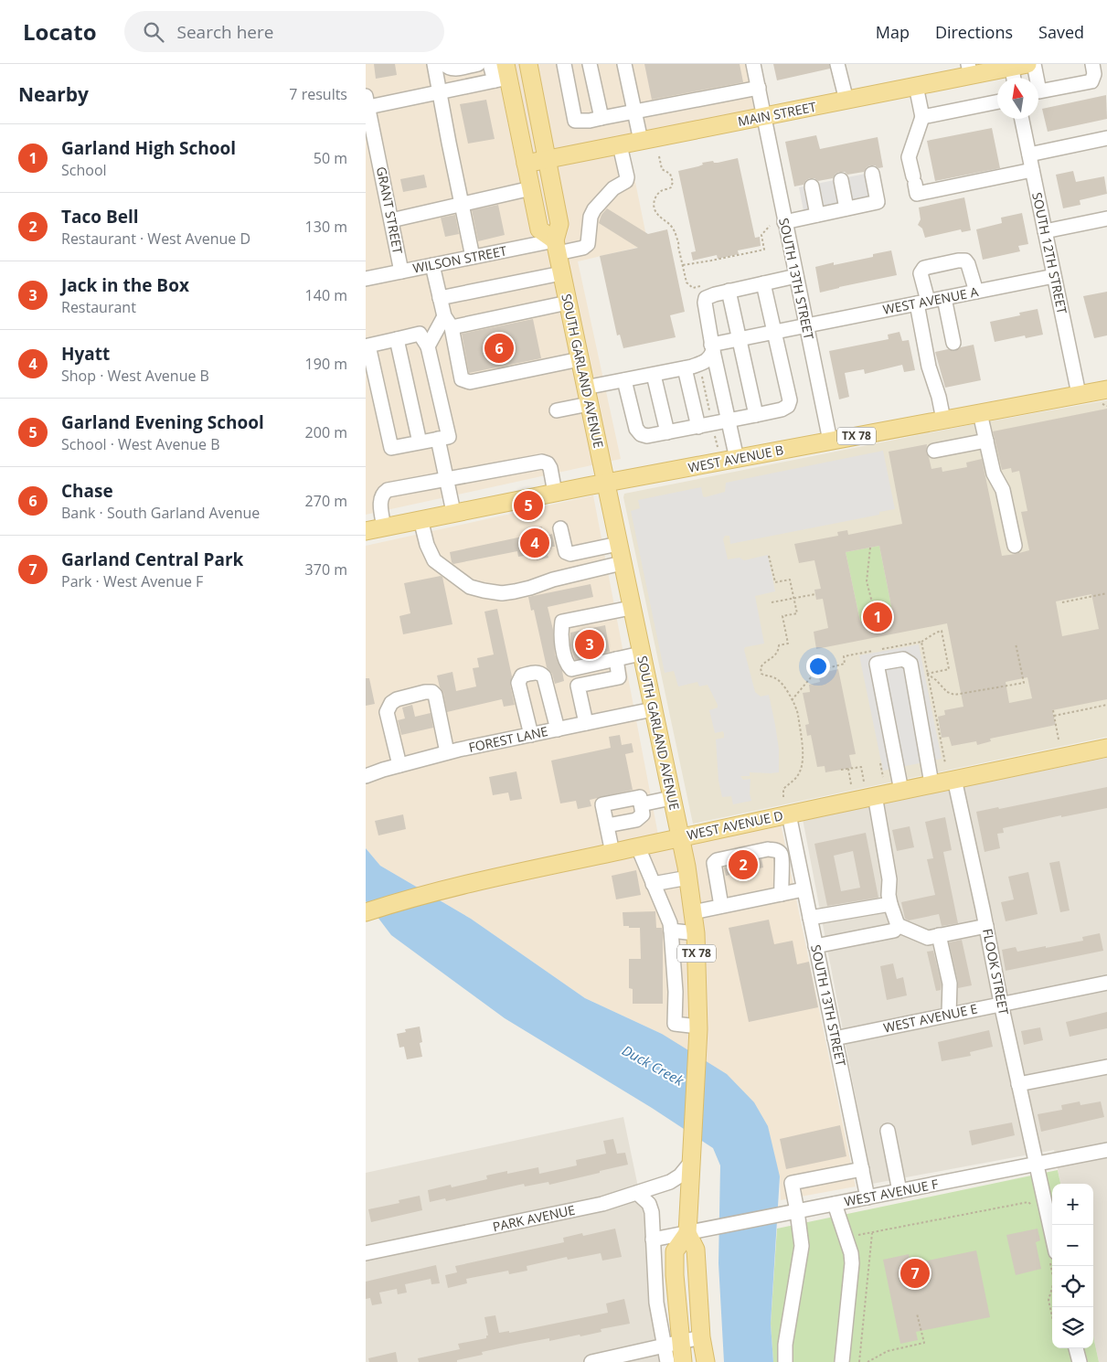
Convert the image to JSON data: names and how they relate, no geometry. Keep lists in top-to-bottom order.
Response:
{
  "streets": {
    "main road": [
      "MAIN STREET",
      "SOUTH GARLAND AVENUE",
      "TX 78",
      "WEST AVENUE B",
      "WEST AVENUE D"
    ],
    "street": [
      "GRANT STREET",
      "SOUTH 12TH STREET",
      "WILSON STREET",
      "SOUTH 13TH STREET",
      "WEST AVENUE A",
      "FOREST LANE",
      "FLOOK STREET",
      "WEST AVENUE E",
      "WEST AVENUE F",
      "PARK AVENUE"
    ]
  },
  "crossings": [
    ["MAIN STREET", "WILSON STREET"],
    ["MAIN STREET", "SOUTH 13TH STREET"],
    ["MAIN STREET", "SOUTH GARLAND AVENUE"],
    ["GRANT STREET", "WILSON STREET"],
    ["SOUTH 12TH STREET", "WEST AVENUE A"],
    ["SOUTH 12TH STREET", "WEST AVENUE B"],
    ["WILSON STREET", "SOUTH GARLAND AVENUE"],
    ["SOUTH 13TH STREET", "WEST AVENUE A"],
    ["SOUTH 13TH STREET", "WEST AVENUE B"],
    ["SOUTH 13TH STREET", "WEST AVENUE D"],
    ["SOUTH 13TH STREET", "WEST AVENUE E"],
    ["SOUTH 13TH STREET", "WEST AVENUE F"],
    ["SOUTH GARLAND AVENUE", "WEST AVENUE B"],
    ["SOUTH GARLAND AVENUE", "FOREST LANE"],
    ["SOUTH GARLAND AVENUE", "WEST AVENUE D"],
    ["SOUTH GARLAND AVENUE", "WEST AVENUE F"],
    ["SOUTH GARLAND AVENUE", "PARK AVENUE"],
    ["WEST AVENUE D", "FLOOK STREET"],
    ["FLOOK STREET", "WEST AVENUE E"],
    ["FLOOK STREET", "WEST AVENUE F"]
  ],
  "water": ["Duck Creek"],
  "north": "top",
  "page": {
    "header": "Locato",
    "search": "Search here",
    "nav": ["Map", "Directions", "Saved"],
    "heading": ["Nearby", "7 results"],
    "list": [
      {
        "mark": "1",
        "name": "Garland High School",
        "note": "School",
        "value": "50 m"
      },
      {
        "mark": "2",
        "name": "Taco Bell",
        "note": "Restaurant · West Avenue D",
        "value": "130 m"
      },
      {
        "mark": "3",
        "name": "Jack in the Box",
        "note": "Restaurant",
        "value": "140 m"
      },
      {
        "mark": "4",
        "name": "Hyatt",
        "note": "Shop · West Avenue B",
        "value": "190 m"
      },
      {
        "mark": "5",
        "name": "Garland Evening School",
        "note": "School · West Avenue B",
        "value": "200 m"
      },
      {
        "mark": "6",
        "name": "Chase",
        "note": "Bank · South Garland Avenue",
        "value": "270 m"
      },
      {
        "mark": "7",
        "name": "Garland Central Park",
        "note": "Park · West Avenue F",
        "value": "370 m"
      }
    ],
    "pins": [
      "6",
      "5",
      "4",
      "1",
      "3",
      "2",
      "7"
    ],
    "map_buttons": ["+", "−"]
  }
}
